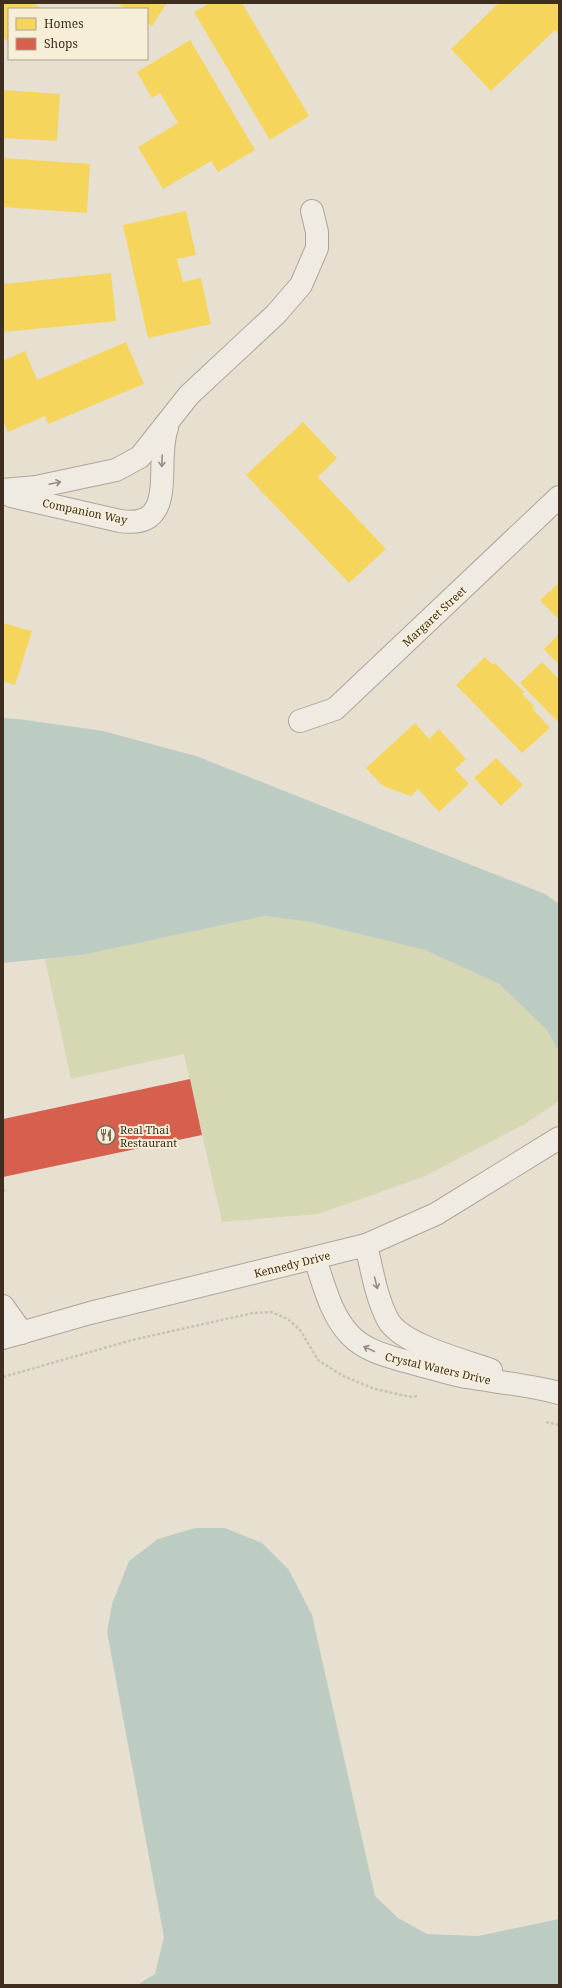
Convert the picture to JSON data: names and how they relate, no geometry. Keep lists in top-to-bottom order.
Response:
{
  "streets": {
    "street": [
      "Companion Way",
      "Margaret Street",
      "Kennedy Drive",
      "Crystal Waters Drive"
    ]
  },
  "crossings": [
    ["Kennedy Drive", "Crystal Waters Drive"]
  ],
  "places": {
    "restaurant": ["Real Thai Restaurant"]
  },
  "legend": ["Homes", "Shops"]
}
